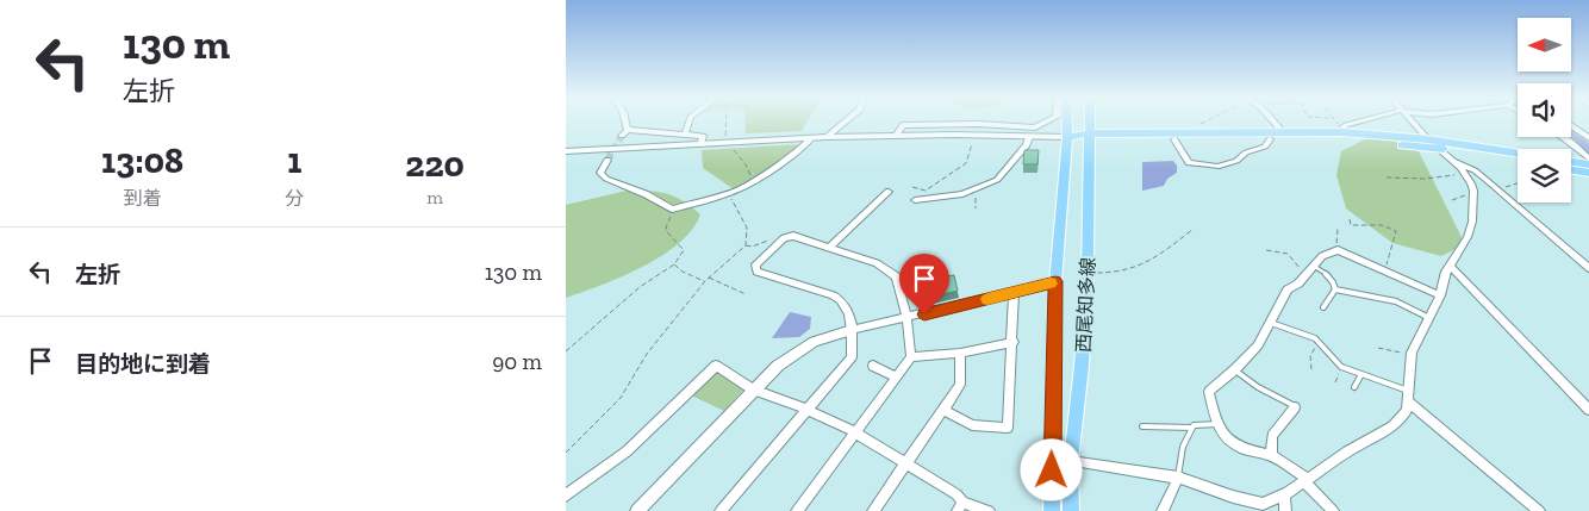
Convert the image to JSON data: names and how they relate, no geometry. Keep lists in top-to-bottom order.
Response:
{
  "streets": {
    "main road": ["西尾知多線"]
  },
  "north": "left",
  "page": {
    "turn": ["130 m", "左折"],
    "eta": [
      "13:08",
      "到着",
      "1",
      "分",
      "220",
      "m"
    ],
    "list": [
      {
        "name": "左折",
        "value": "130 m"
      },
      {
        "name": "目的地に到着",
        "value": "90 m"
      }
    ]
  }
}
